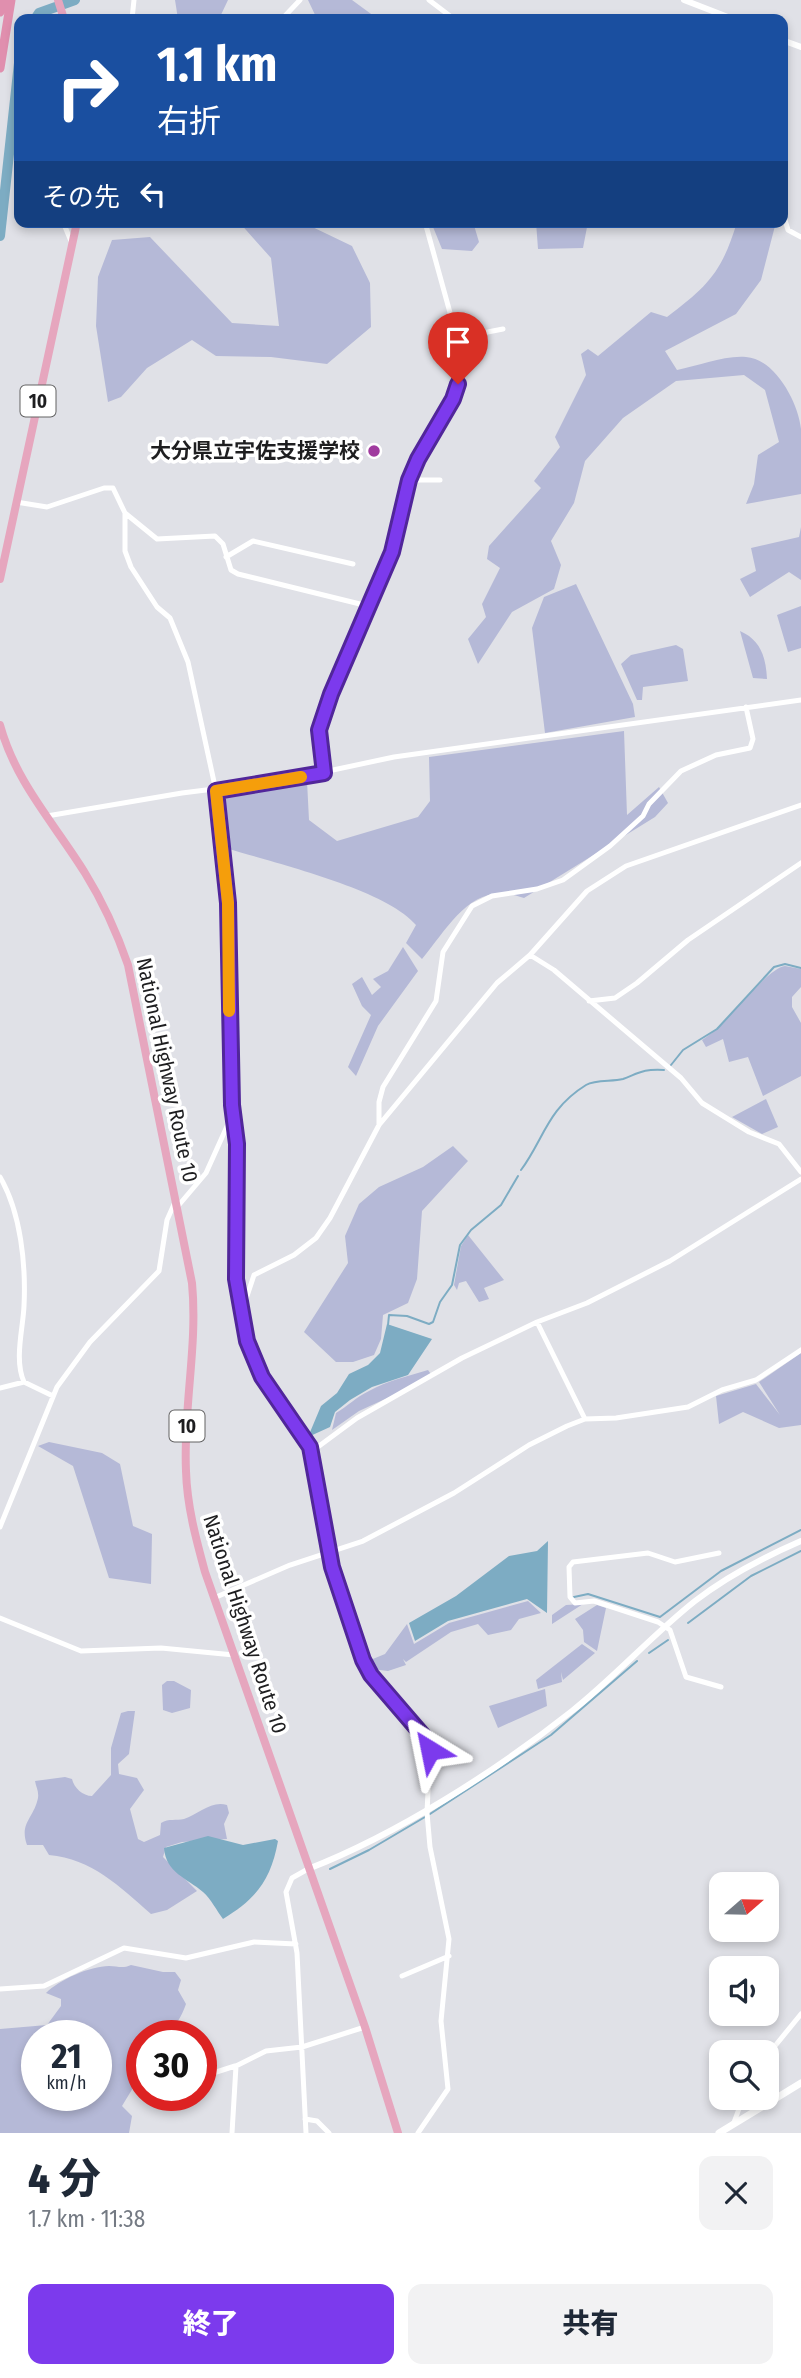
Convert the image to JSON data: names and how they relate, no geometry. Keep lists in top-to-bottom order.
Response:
{
  "streets": {
    "highway": ["10", "National Highway Route 10"]
  },
  "places": ["大分県立宇佐支援学校"],
  "north": "right",
  "page": {
    "turn": ["1.1 km", "右折"],
    "then": "その先",
    "speed": "21 km/h",
    "limit": "30",
    "heading": ["4 分", "1.7 km · 11:38"],
    "buttons": ["終了", "共有"]
  }
}
